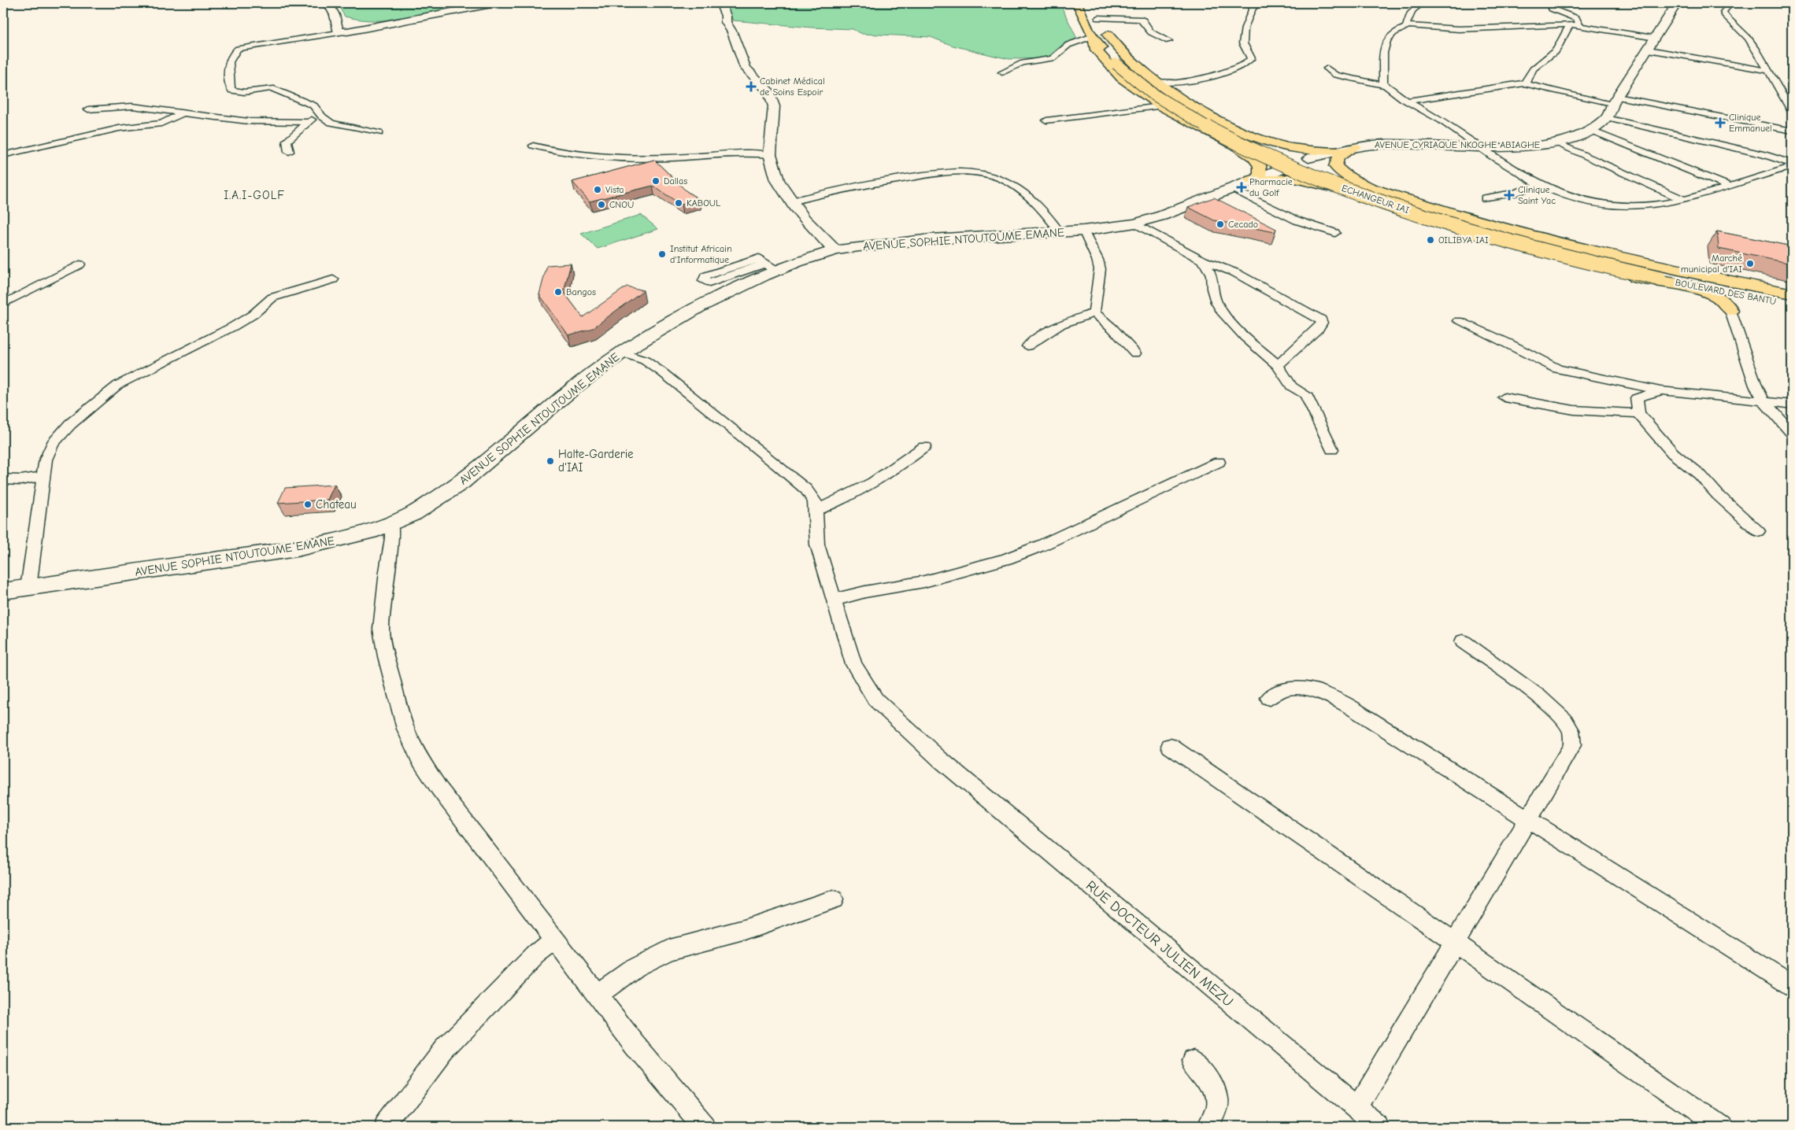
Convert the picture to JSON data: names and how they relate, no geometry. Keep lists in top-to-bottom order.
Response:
{
  "streets": {
    "highway": ["ECHANGEUR IAI", "BOULEVARD DES BANTU"],
    "street": ["AVENUE CYRIAQUE NKOGHE ABIAGHE", "AVENUE SOPHIE NTOUTOUME EMANE", "RUE DOCTEUR JULIEN MEZU"]
  },
  "crossings": [
    ["ECHANGEUR IAI", "BOULEVARD DES BANTU"]
  ],
  "districts": ["I.A.I-GOLF"],
  "places": {
    "health": [
      "Cabinet Médical de Soins Espoir",
      "Clinique Emmanuel",
      "Pharmacie du Golf",
      "Clinique Saint Yac"
    ],
    "other": [
      "Dallas",
      "Vista",
      "KABOUL",
      "CNOU",
      "Cecado",
      "OILIBYA IAI",
      "Institut Africain d'Informatique",
      "Marché municipal d'IAI",
      "Bangos",
      "Halte-Garderie d'IAI",
      "Chateau"
    ]
  }
}
